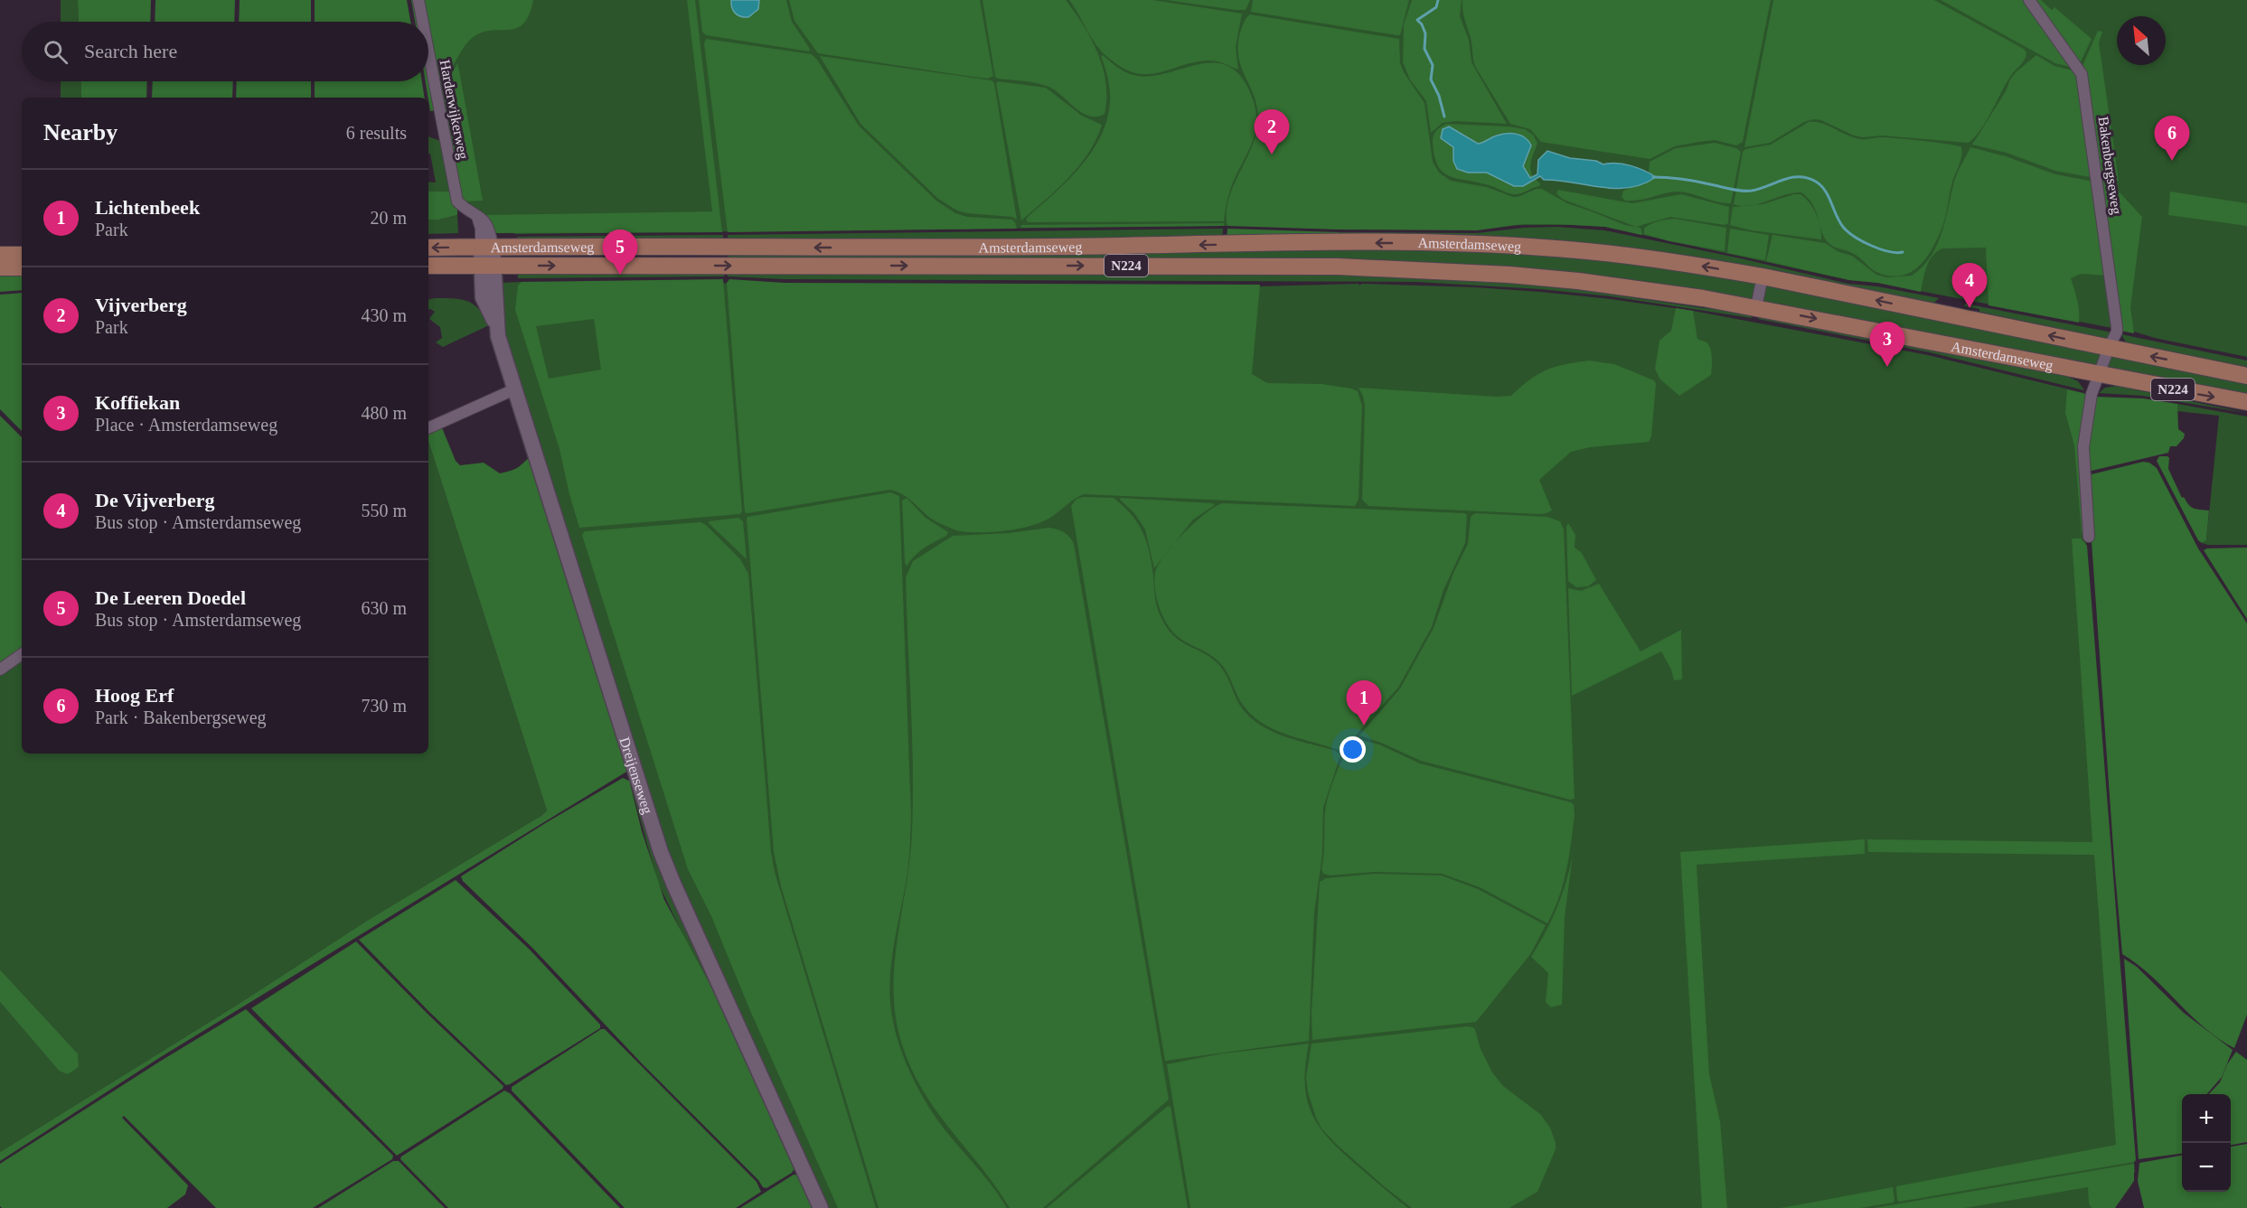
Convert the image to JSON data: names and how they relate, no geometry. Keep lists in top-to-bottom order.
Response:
{
  "streets": {
    "main road": ["Amsterdamseweg", "N224", "Dreijenseweg"],
    "street": ["Harderwijkerweg", "Bakenbergseweg"]
  },
  "crossings": [
    ["Harderwijkerweg", "Amsterdamseweg"],
    ["Harderwijkerweg", "Dreijenseweg"],
    ["Bakenbergseweg", "Amsterdamseweg"],
    ["Amsterdamseweg", "Dreijenseweg"]
  ],
  "north": "top left",
  "page": {
    "search": "Search here",
    "heading": ["Nearby", "6 results"],
    "pins": [
      "2",
      "6",
      "5",
      "4",
      "3",
      "1"
    ],
    "list": [
      {
        "mark": "1",
        "name": "Lichtenbeek",
        "note": "Park",
        "value": "20 m"
      },
      {
        "mark": "2",
        "name": "Vijverberg",
        "note": "Park",
        "value": "430 m"
      },
      {
        "mark": "3",
        "name": "Koffiekan",
        "note": "Place · Amsterdamseweg",
        "value": "480 m"
      },
      {
        "mark": "4",
        "name": "De Vijverberg",
        "note": "Bus stop · Amsterdamseweg",
        "value": "550 m"
      },
      {
        "mark": "5",
        "name": "De Leeren Doedel",
        "note": "Bus stop · Amsterdamseweg",
        "value": "630 m"
      },
      {
        "mark": "6",
        "name": "Hoog Erf",
        "note": "Park · Bakenbergseweg",
        "value": "730 m"
      }
    ],
    "map_buttons": ["+", "−"]
  }
}
